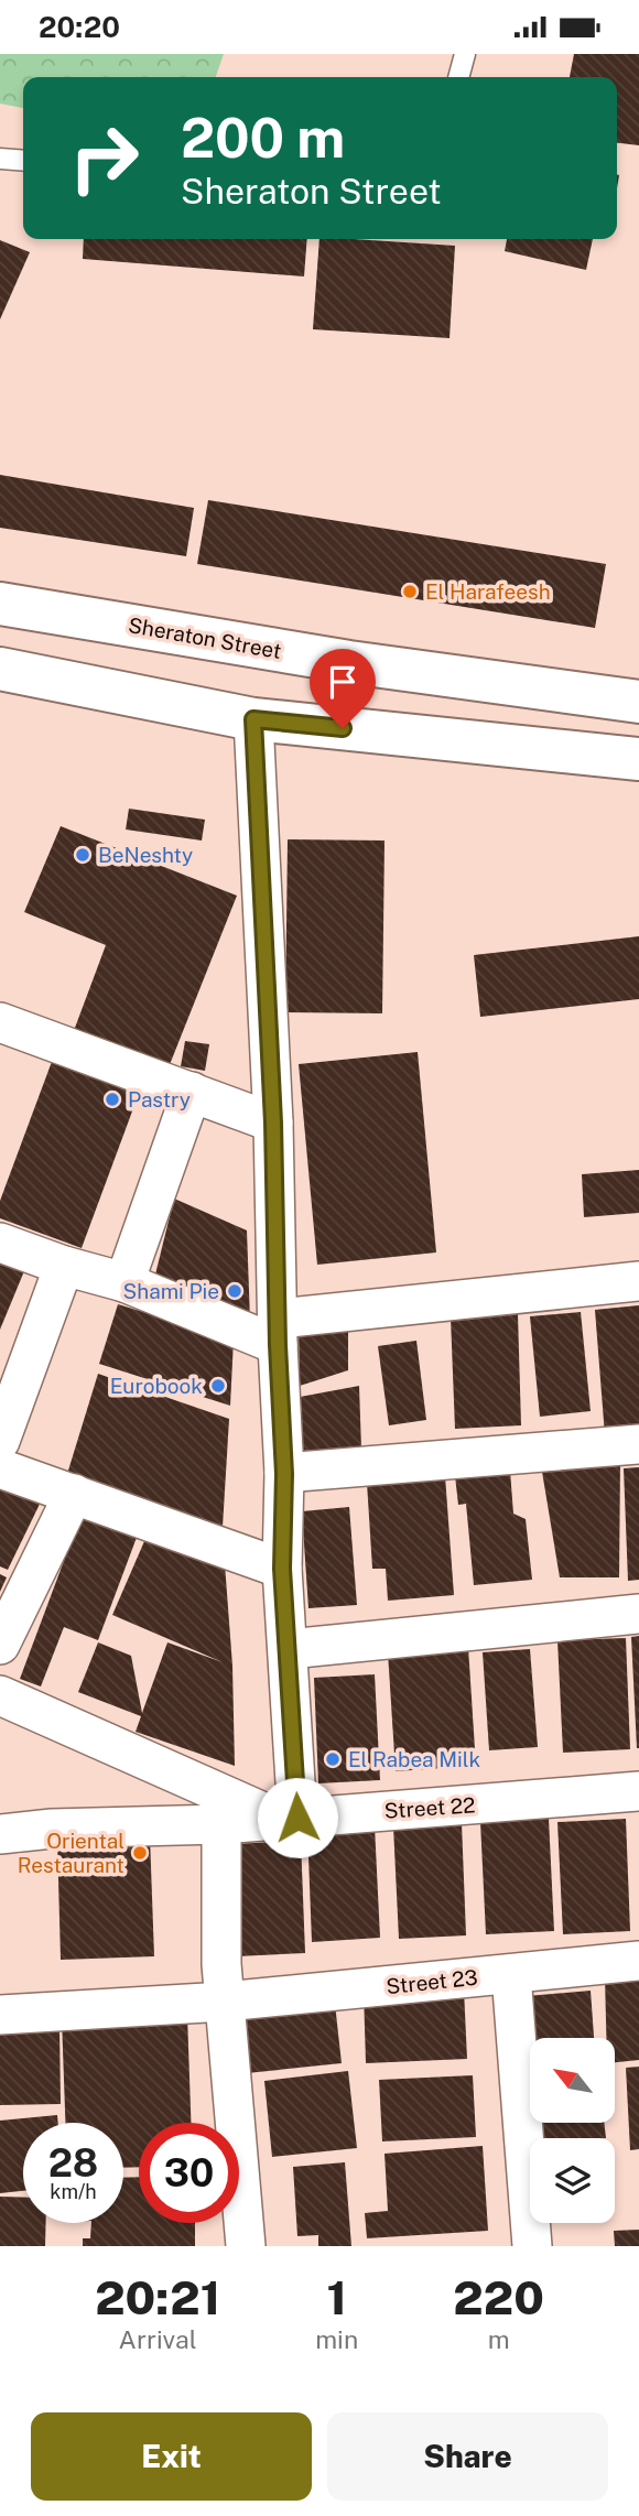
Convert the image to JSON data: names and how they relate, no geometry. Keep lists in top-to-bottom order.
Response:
{
  "streets": {
    "street": ["Sheraton Street", "Street 22", "Street 23"]
  },
  "places": [
    "El Harafeesh",
    "BeNeshty",
    "Pastry",
    "Shami Pie",
    "Eurobook",
    "El Rabea Milk",
    "Oriental Restaurant"
  ],
  "north": "top left",
  "page": {
    "status": "20:20",
    "turn": ["200 m", "Sheraton Street"],
    "speed": "28 km/h",
    "limit": "30",
    "eta": [
      "20:21",
      "Arrival",
      "1",
      "min",
      "220",
      "m"
    ],
    "buttons": ["Exit", "Share"]
  }
}
